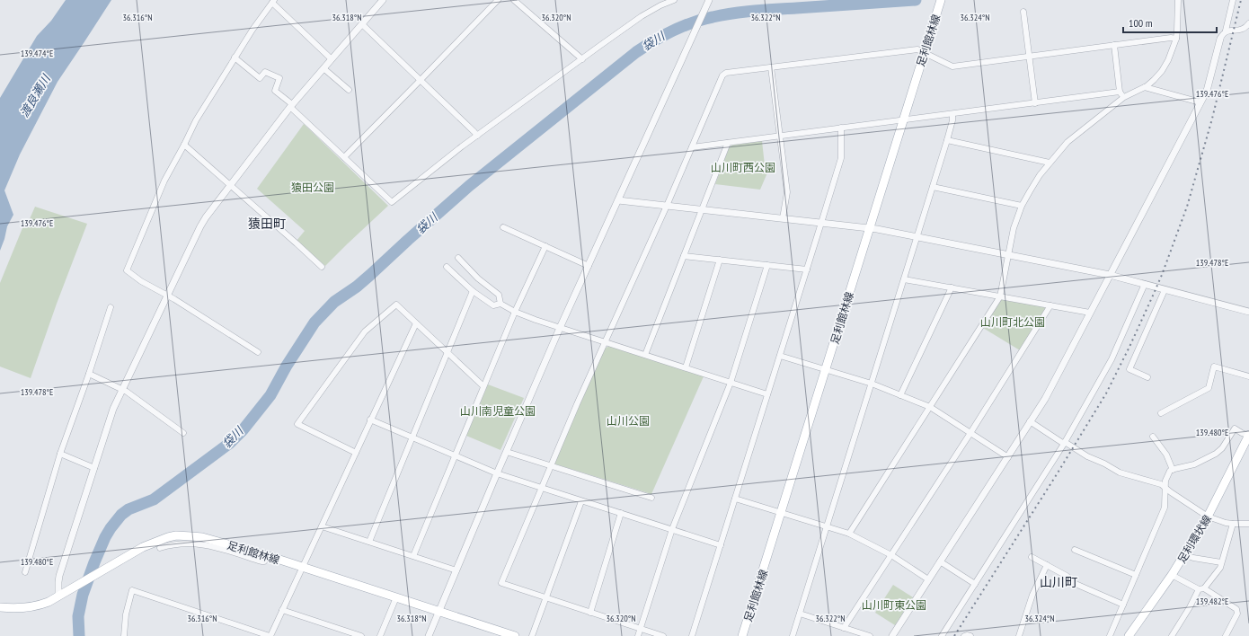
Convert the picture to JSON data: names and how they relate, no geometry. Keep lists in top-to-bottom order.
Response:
{
  "streets": {
    "main road": ["足利館林線", "足利環状線"]
  },
  "districts": ["猿田町", "山川町"],
  "water": ["袋川", "渡良瀬川"],
  "parks": [
    "山川町西公園",
    "猿田公園",
    "山川町北公園",
    "山川南児童公園",
    "山川公園",
    "山川町東公園"
  ],
  "scale_bar": "100 m",
  "coordinates": [
    "36.316°N",
    "36.318°N",
    "36.320°N",
    "36.322°N",
    "36.324°N",
    "139.474°E",
    "139.476°E",
    "139.478°E",
    "139.480°E",
    "139.482°E"
  ]
}
